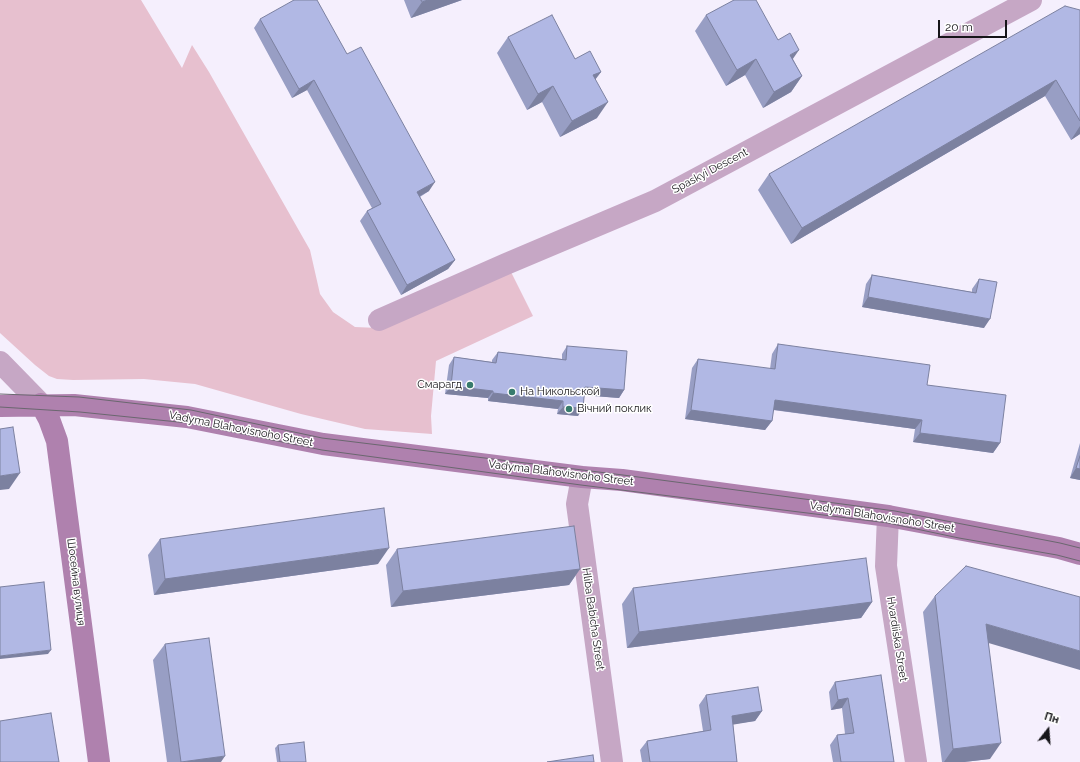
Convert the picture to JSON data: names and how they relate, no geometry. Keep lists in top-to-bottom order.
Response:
{
  "streets": {
    "street": [
      "Spaskyi Descent",
      "Vadyma Blahovisnoho Street",
      "Шосейна вулиця",
      "Hliba Babicha Street",
      "Hvardiiska Street"
    ]
  },
  "crossings": [
    ["Vadyma Blahovisnoho Street", "Шосейна вулиця"],
    ["Vadyma Blahovisnoho Street", "Hliba Babicha Street"],
    ["Vadyma Blahovisnoho Street", "Hvardiiska Street"]
  ],
  "places": ["Смарагд", "На Никольской", "Вічний поклик"],
  "scale_bar": "20 m",
  "north": "top"
}
